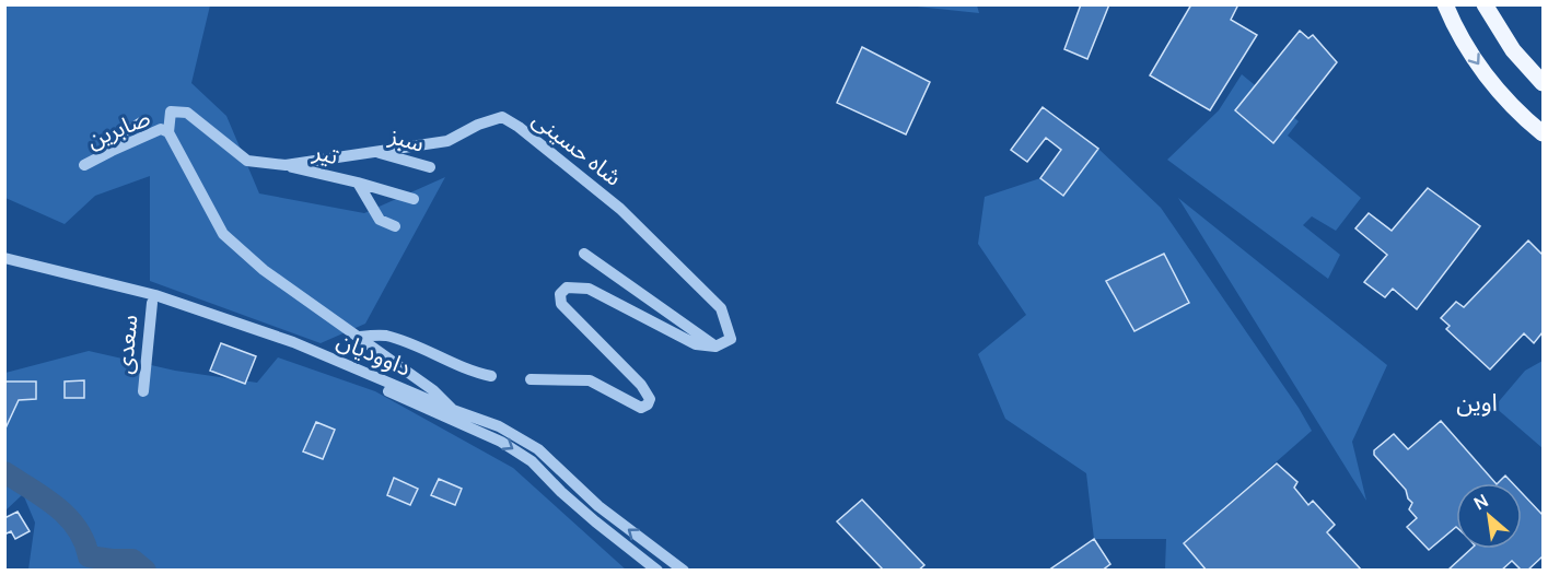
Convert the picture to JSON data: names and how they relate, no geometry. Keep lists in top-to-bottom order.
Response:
{
  "streets": {
    "street": [
      "صابرین",
      "سبز",
      "شاه حسینی",
      "تیر",
      "سعدی",
      "داوودیان"
    ]
  },
  "crossings": [
    ["صابرین", "شاه حسینی"],
    ["سبز", "شاه حسینی"],
    ["شاه حسینی", "تیر"],
    ["سعدی", "داوودیان"]
  ],
  "districts": ["اوین"],
  "north": "top left"
}
